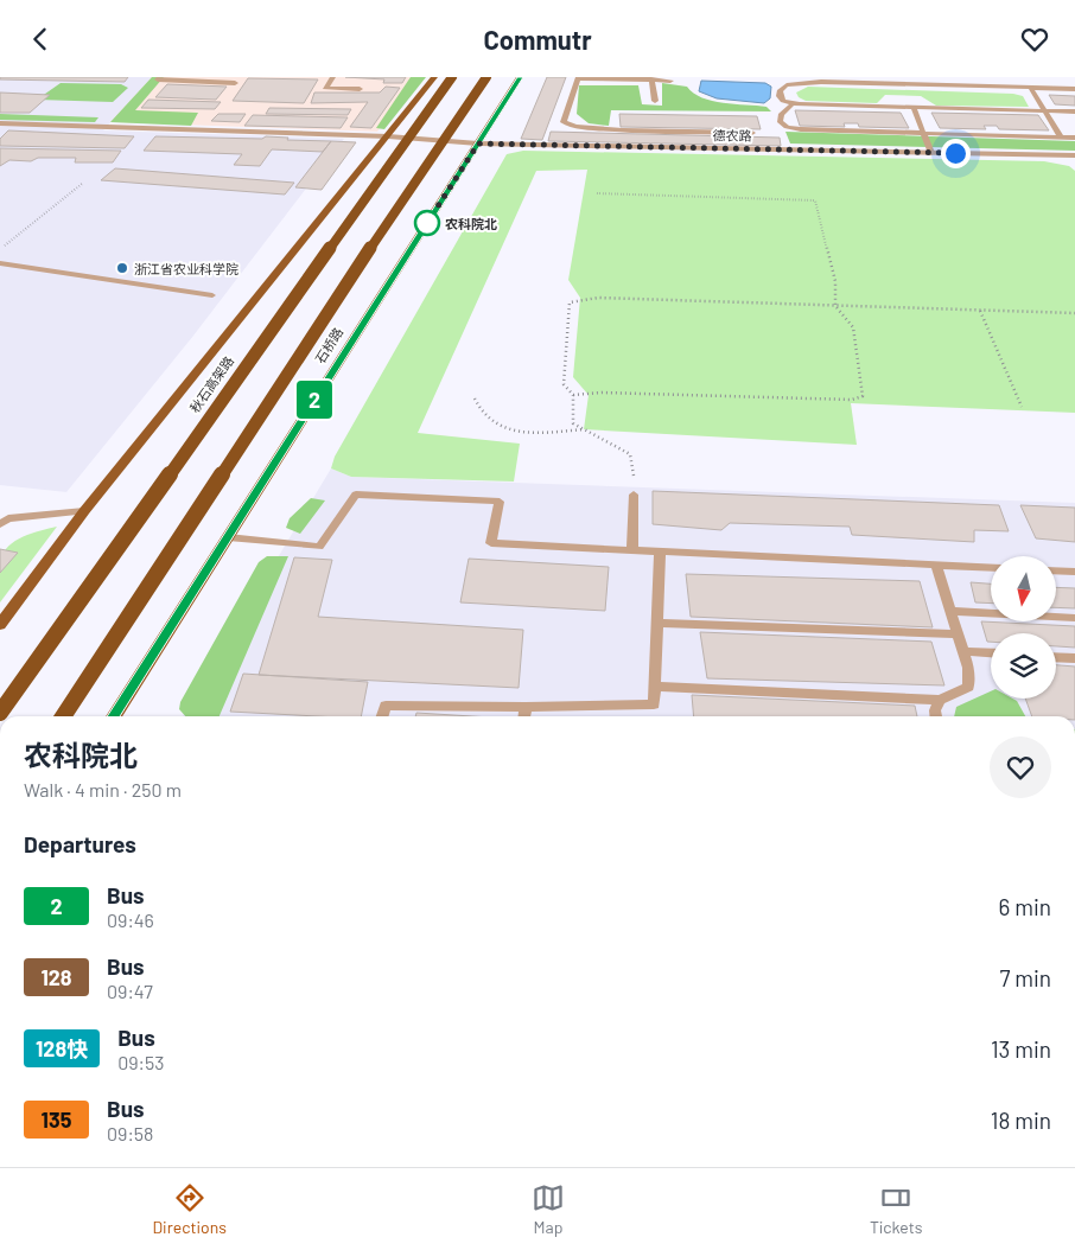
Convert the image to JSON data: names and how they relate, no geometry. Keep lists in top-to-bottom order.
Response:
{
  "streets": {
    "highway": ["秋石高架路"],
    "main road": ["石桥路"],
    "street": ["德农路"]
  },
  "crossings": [
    ["德农路", "石桥路"]
  ],
  "places": ["农科院北", "浙江省农业科学院"],
  "lines": ["bus line 2"],
  "north": "bottom",
  "page": {
    "header": "Commutr",
    "on_map": "2",
    "heading": [
      ["农科院北", "Walk · 4 min · 250 m"],
      "Departures"
    ],
    "list": [
      {
        "mark": "2",
        "name": "Bus",
        "note": "09:46",
        "value": "6 min"
      },
      {
        "mark": "128",
        "name": "Bus",
        "note": "09:47",
        "value": "7 min"
      },
      {
        "mark": "128快",
        "name": "Bus",
        "note": "09:53",
        "value": "13 min"
      },
      {
        "mark": "135",
        "name": "Bus",
        "note": "09:58",
        "value": "18 min"
      }
    ],
    "tabs": ["Directions", "Map", "Tickets"]
  }
}
